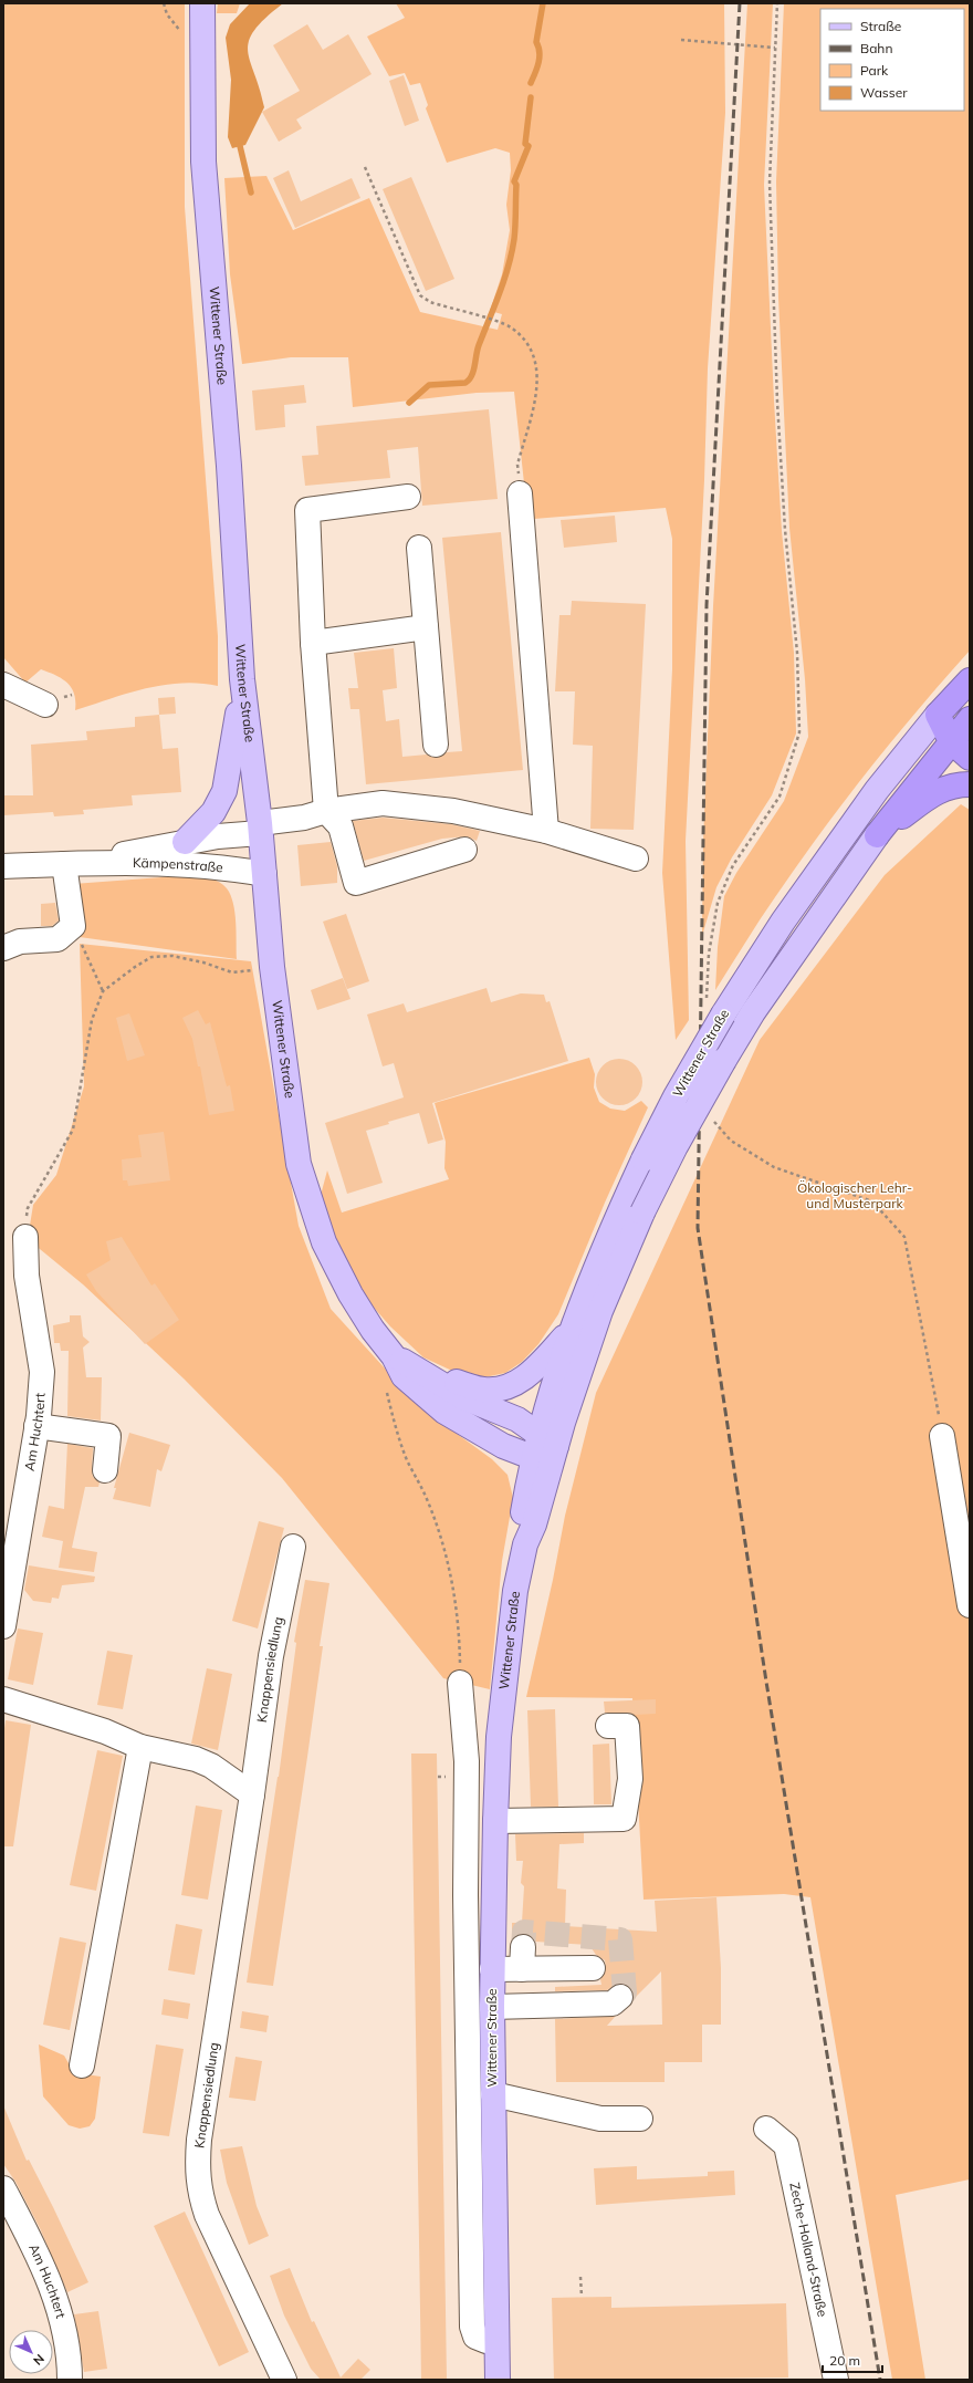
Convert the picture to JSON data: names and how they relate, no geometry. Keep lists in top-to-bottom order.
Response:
{
  "streets": {
    "main road": ["Wittener Straße"],
    "street": [
      "Kämpenstraße",
      "Am Huchtert",
      "Knappensiedlung",
      "Zeche-Holland-Straße"
    ]
  },
  "crossings": [
    ["Wittener Straße", "Kämpenstraße"]
  ],
  "parks": ["Ökologischer Lehr- und Musterpark"],
  "legend": [
    "Straße",
    "Bahn",
    "Park",
    "Wasser"
  ],
  "scale_bar": "20 m",
  "north": "bottom right"
}
